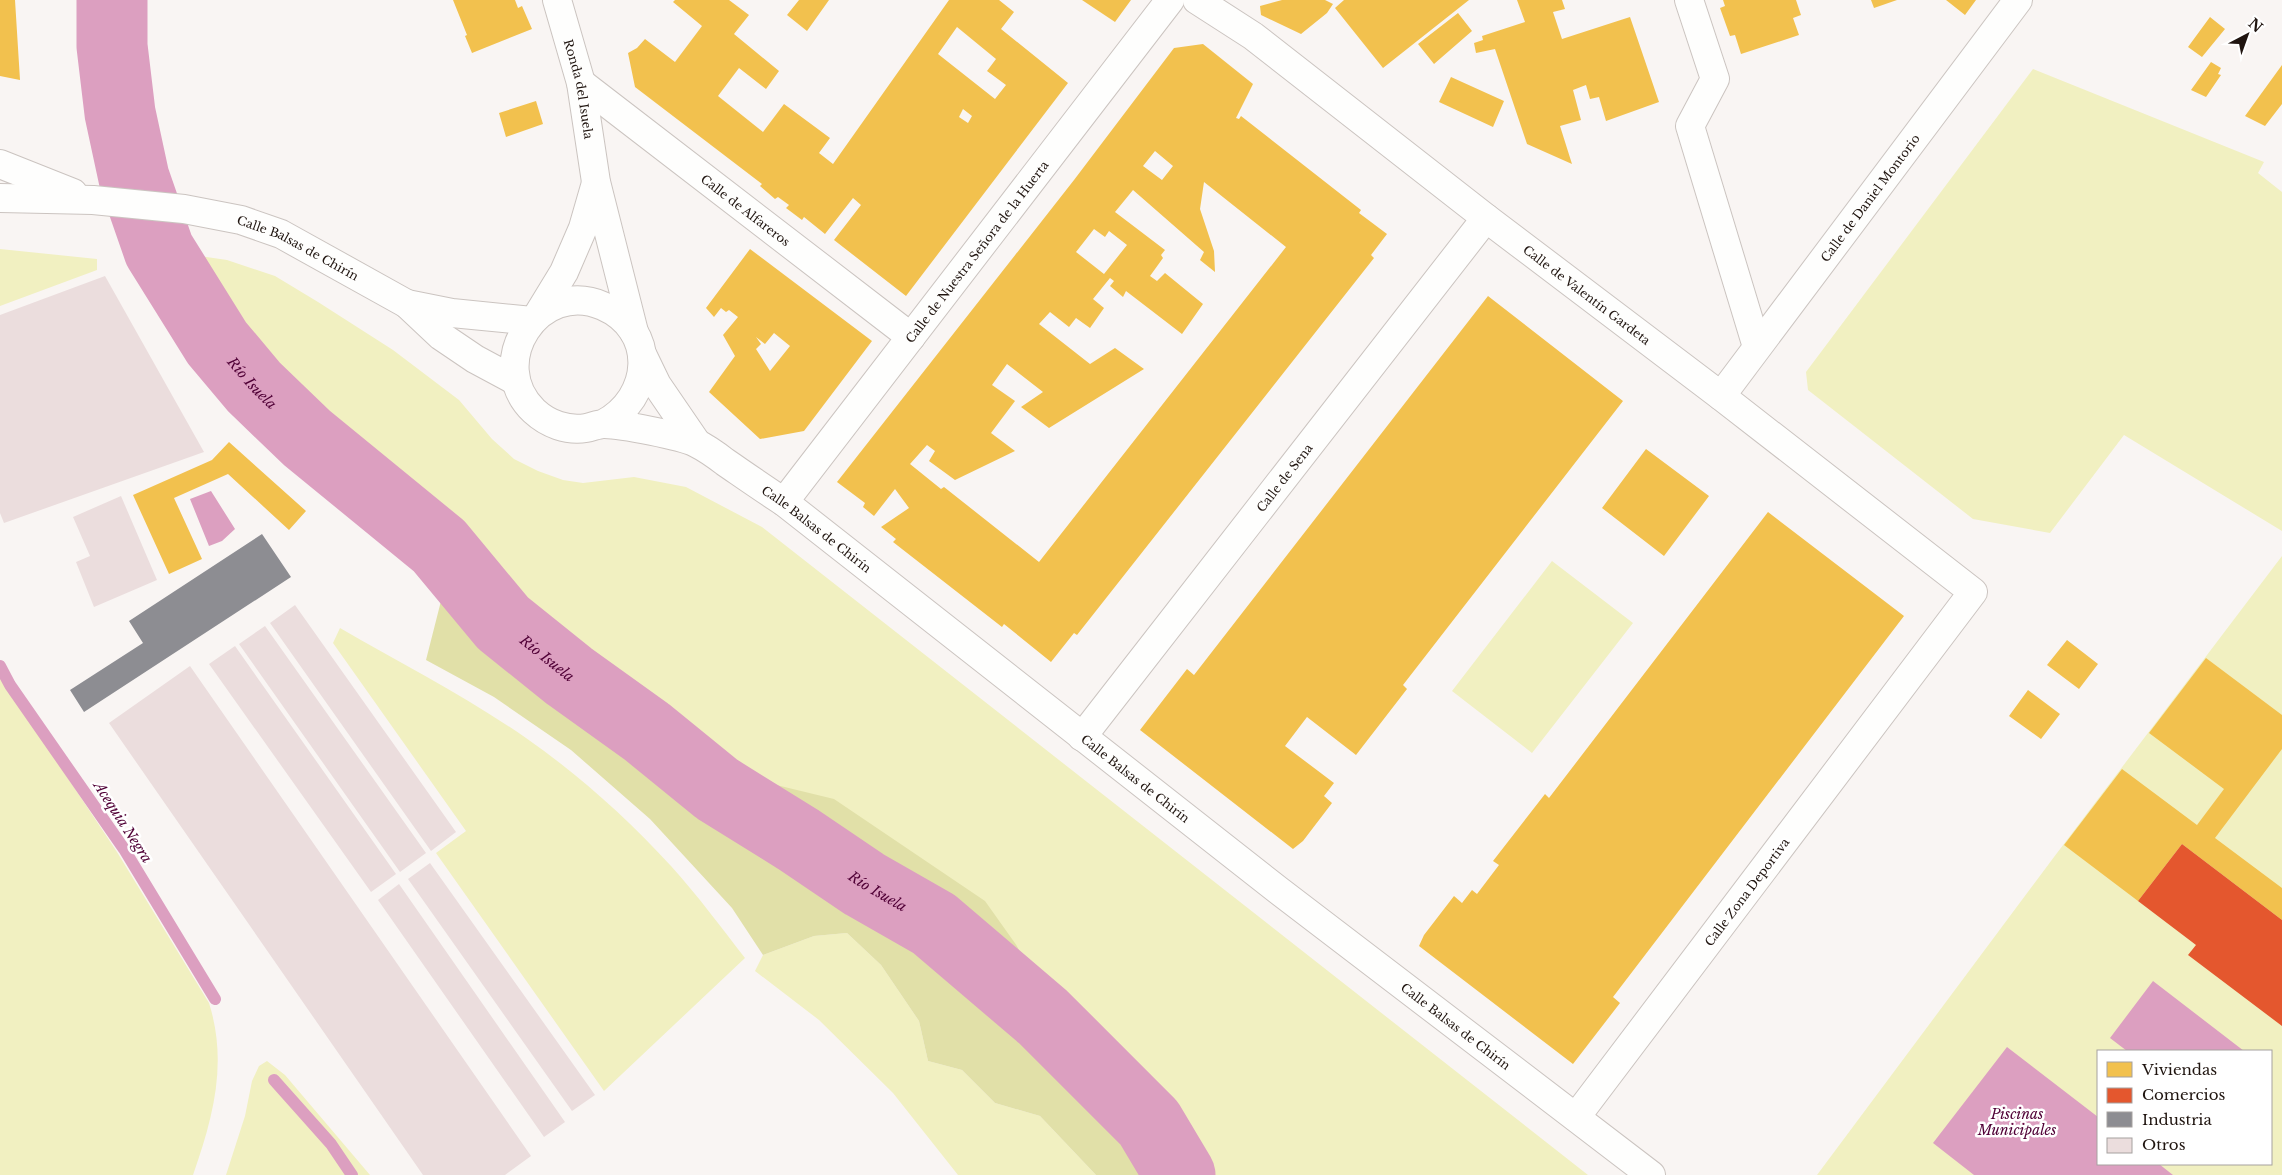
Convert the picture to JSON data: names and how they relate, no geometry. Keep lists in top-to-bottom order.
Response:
{
  "streets": {
    "street": [
      "Ronda del Isuela",
      "Calle de Daniel Montorio",
      "Calle de Alfareros",
      "Calle Balsas de Chirín",
      "Calle de Nuestra Señora de la Huerta",
      "Calle de Valentín Gardeta",
      "Calle de Sena",
      "Calle Zona Deportiva"
    ]
  },
  "crossings": [
    ["Ronda del Isuela", "Calle de Alfareros"],
    ["Ronda del Isuela", "Calle Balsas de Chirín"],
    ["Calle de Daniel Montorio", "Calle de Valentín Gardeta"],
    ["Calle de Alfareros", "Calle de Nuestra Señora de la Huerta"],
    ["Calle Balsas de Chirín", "Calle de Nuestra Señora de la Huerta"],
    ["Calle Balsas de Chirín", "Calle de Sena"],
    ["Calle Balsas de Chirín", "Calle Zona Deportiva"],
    ["Calle de Valentín Gardeta", "Calle de Sena"],
    ["Calle de Valentín Gardeta", "Calle Zona Deportiva"]
  ],
  "water": ["Río Isuela", "Acequia Negra", "Piscinas Municipales"],
  "legend": [
    "Viviendas",
    "Comercios",
    "Industria",
    "Otros"
  ],
  "north": "top right"
}
